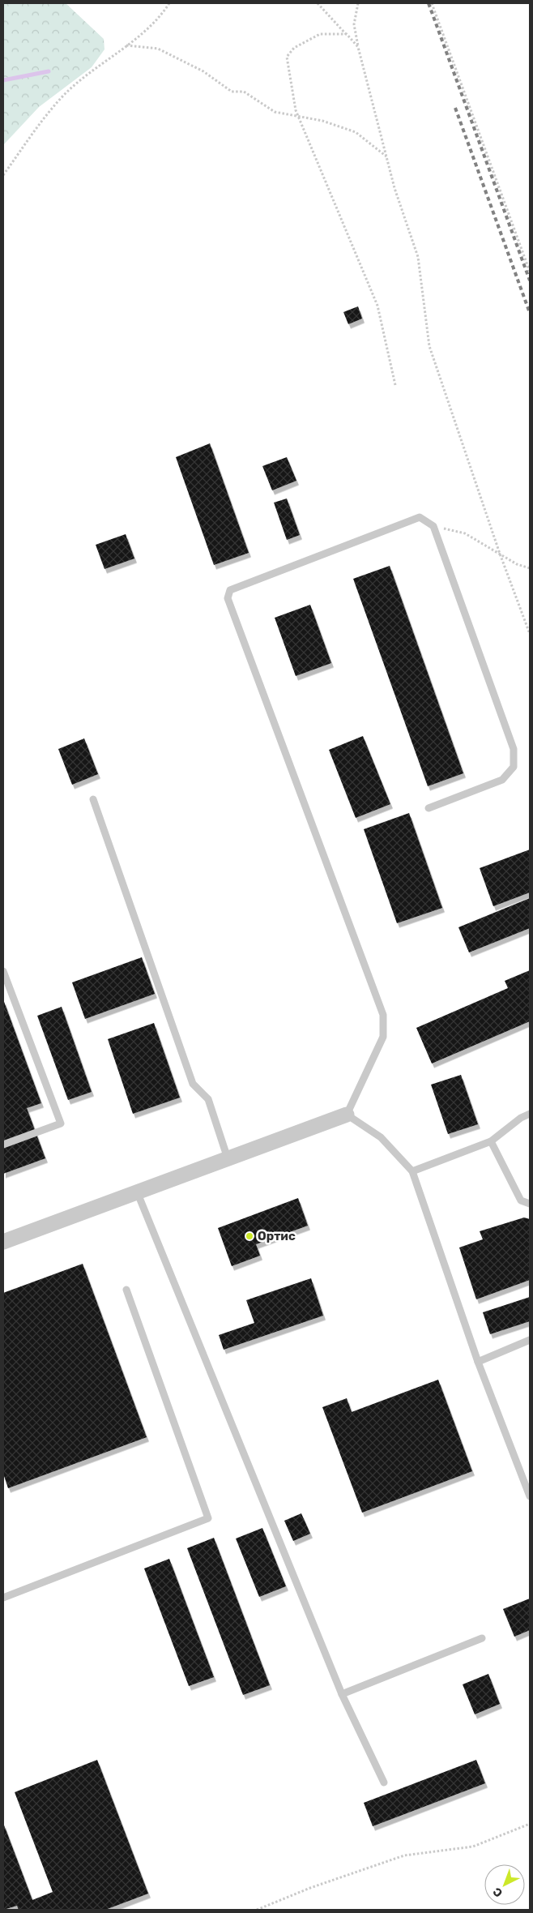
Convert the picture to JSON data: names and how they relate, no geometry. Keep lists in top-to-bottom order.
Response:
{
  "places": ["Ортис"],
  "north": "bottom left"
}
